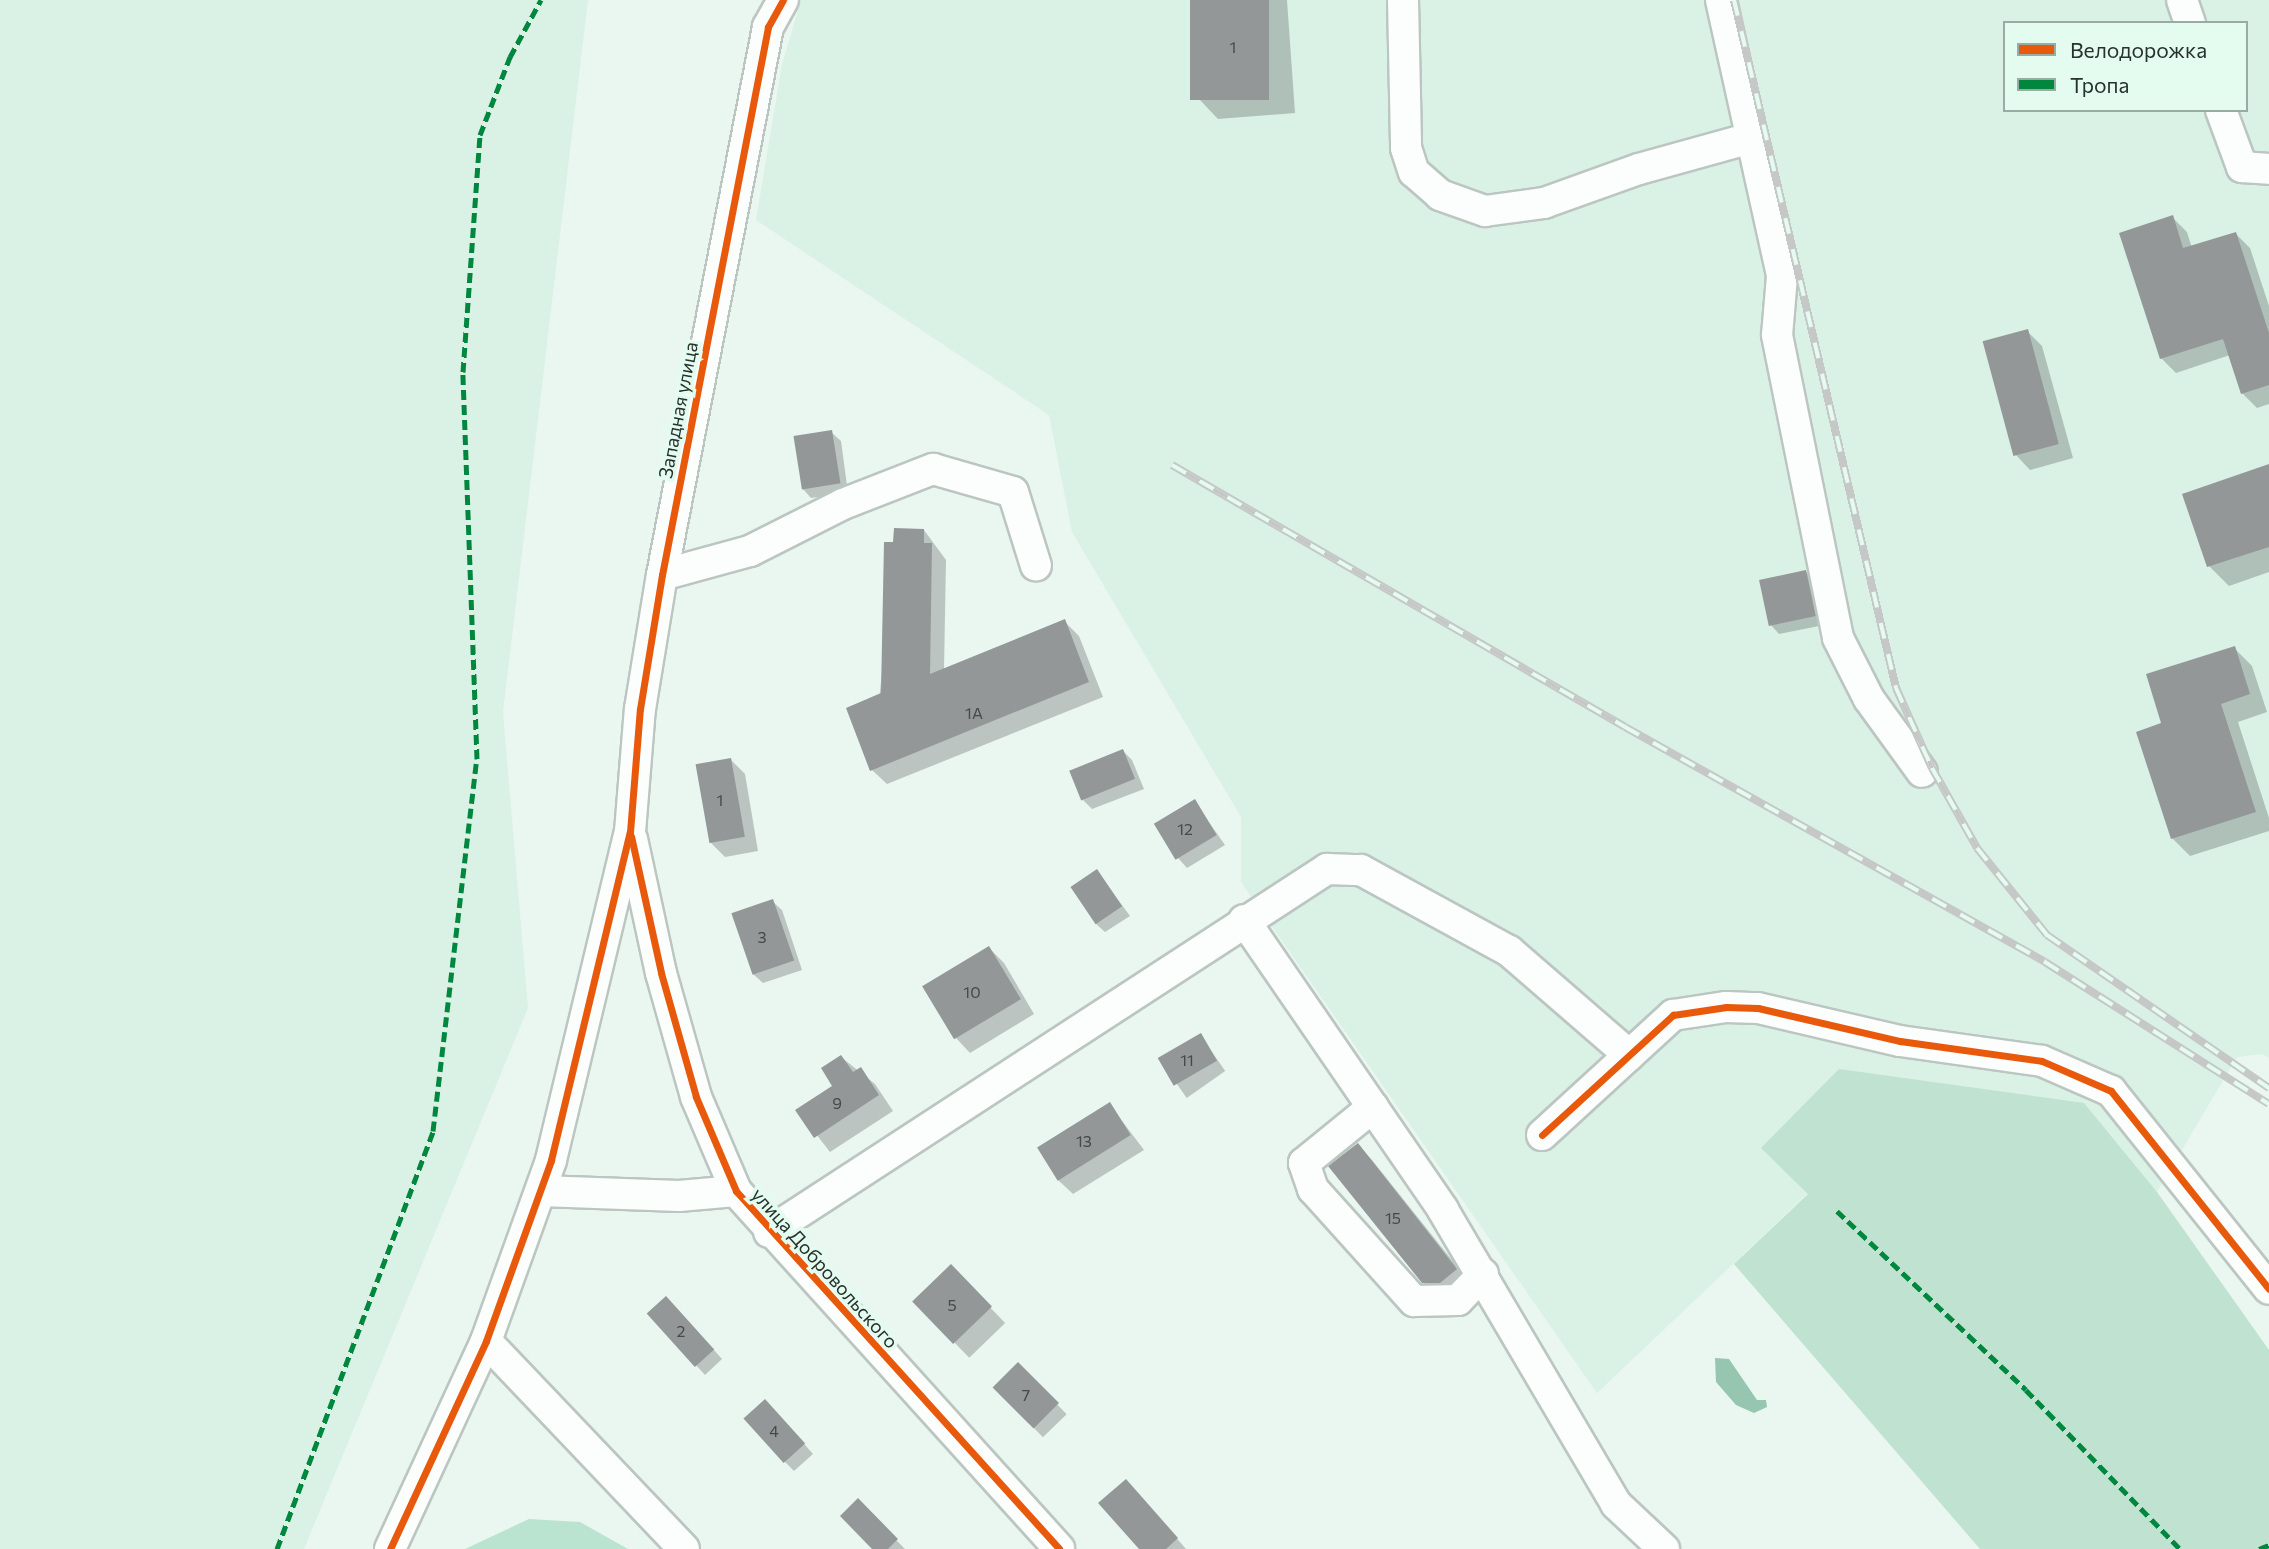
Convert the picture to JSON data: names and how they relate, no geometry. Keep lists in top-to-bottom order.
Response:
{
  "streets": {
    "street": ["Западная улица", "улица Добровольского"]
  },
  "crossings": [
    ["Западная улица", "улица Добровольского"]
  ],
  "house_numbers": [
    "1",
    "1А",
    "1",
    "12",
    "3",
    "10",
    "11",
    "9",
    "13",
    "15",
    "5",
    "2",
    "7",
    "4"
  ],
  "legend": ["Велодорожка", "Тропа"]
}
